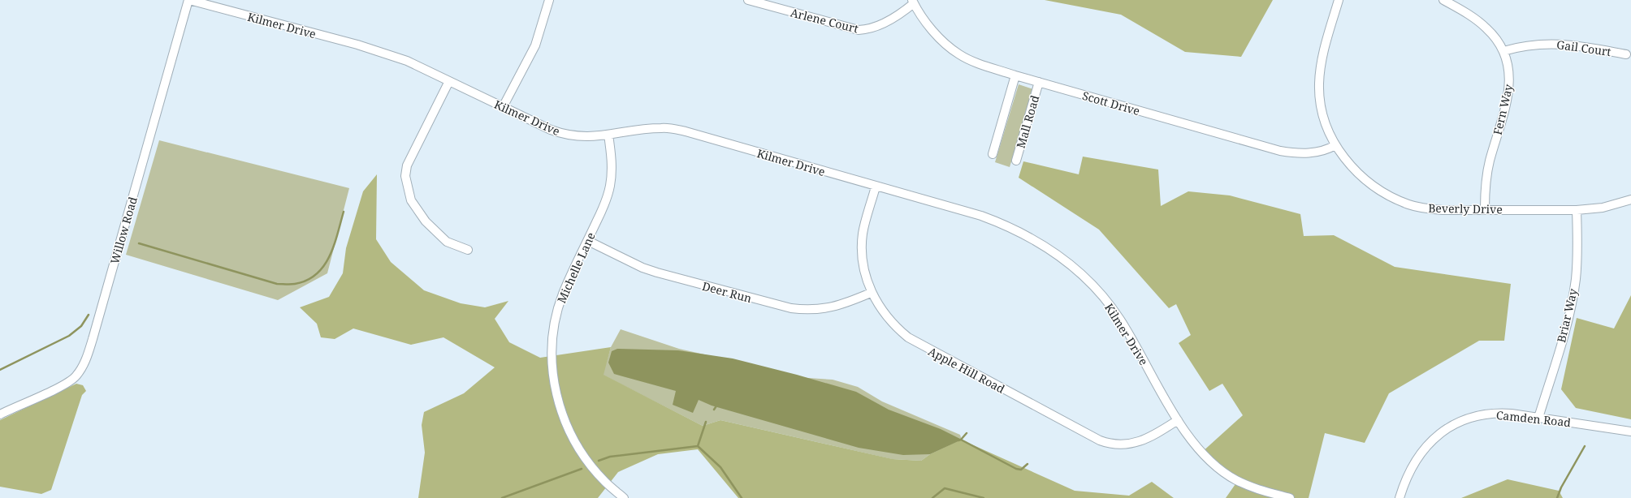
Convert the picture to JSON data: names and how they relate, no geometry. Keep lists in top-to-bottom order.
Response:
{
  "streets": {
    "street": [
      "Arlene Court",
      "Kilmer Drive",
      "Gail Court",
      "Scott Drive",
      "Fern Way",
      "Mall Road",
      "Beverly Drive",
      "Willow Road",
      "Michelle Lane",
      "Deer Run",
      "Briar Way",
      "Apple Hill Road",
      "Camden Road"
    ]
  },
  "crossings": [
    ["Arlene Court", "Scott Drive"],
    ["Kilmer Drive", "Willow Road"],
    ["Kilmer Drive", "Michelle Lane"],
    ["Kilmer Drive", "Apple Hill Road"],
    ["Gail Court", "Fern Way"],
    ["Scott Drive", "Mall Road"],
    ["Scott Drive", "Beverly Drive"],
    ["Fern Way", "Beverly Drive"],
    ["Beverly Drive", "Briar Way"],
    ["Michelle Lane", "Deer Run"],
    ["Deer Run", "Apple Hill Road"],
    ["Briar Way", "Camden Road"]
  ]
}
